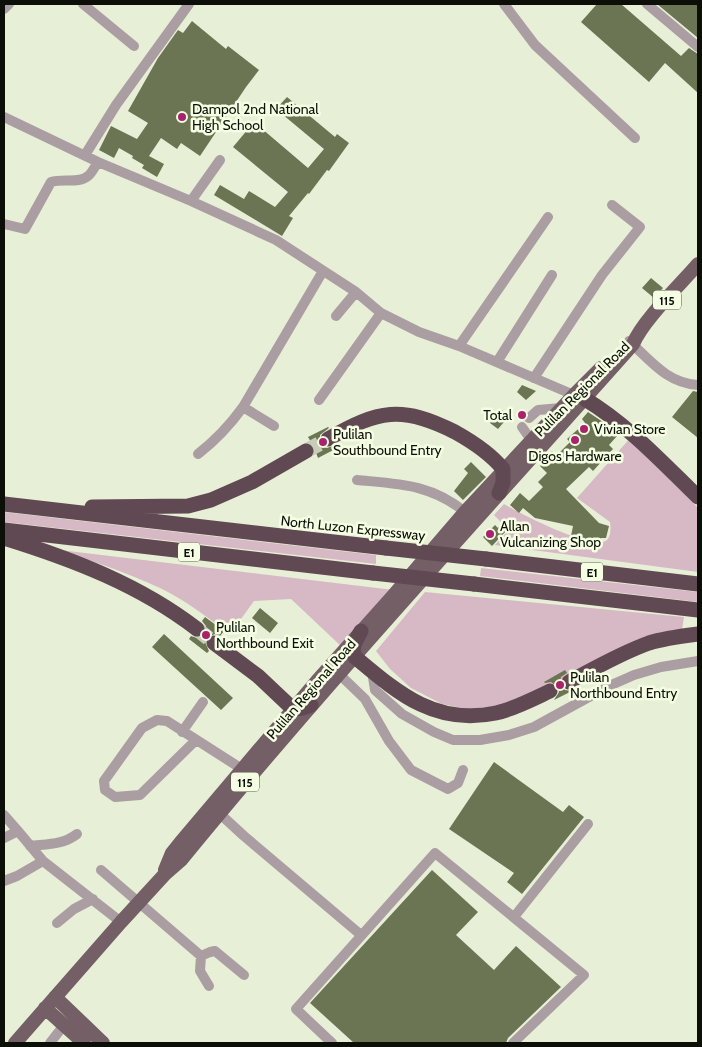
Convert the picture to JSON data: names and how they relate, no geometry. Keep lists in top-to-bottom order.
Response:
{
  "streets": {
    "highway": ["North Luzon Expressway", "E1"],
    "main road": ["115", "Pulilan Regional Road"]
  },
  "crossings": [
    ["115", "Pulilan Regional Road"]
  ],
  "places": [
    "Dampol 2nd National High School",
    "Total",
    "Vivian Store",
    "Digos Hardware",
    "Pulilan Southbound Entry",
    "Allan Vulcanizing Shop",
    "Pulilan Northbound Exit",
    "Pulilan Northbound Entry"
  ]
}
